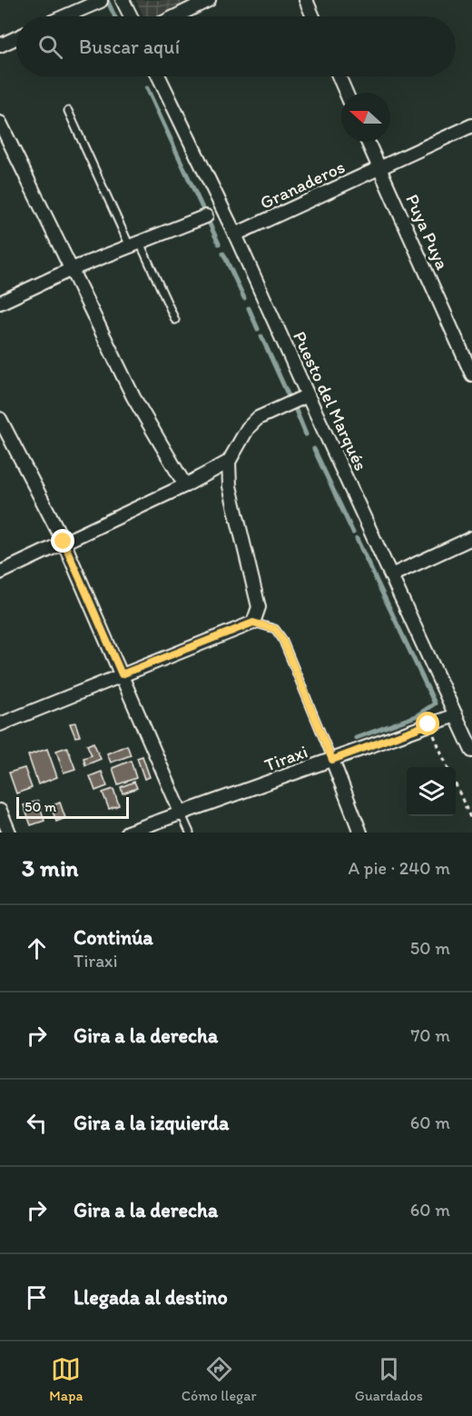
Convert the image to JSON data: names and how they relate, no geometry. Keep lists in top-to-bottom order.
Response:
{
  "streets": {
    "street": [
      "Granaderos",
      "Puya Puya",
      "Puesto del Marqués",
      "Tiraxi"
    ]
  },
  "crossings": [
    ["Granaderos", "Puya Puya"],
    ["Granaderos", "Puesto del Marqués"],
    ["Puesto del Marqués", "Tiraxi"]
  ],
  "scale_bar": "50 m",
  "north": "left",
  "page": {
    "search": "Buscar aquí",
    "scale": "50 m",
    "heading": ["3 min", "A pie · 240 m"],
    "list": [
      ["Continúa", "Tiraxi", "50 m"],
      ["Gira a la derecha", "70 m"],
      ["Gira a la izquierda", "60 m"],
      ["Gira a la derecha", "60 m"],
      "Llegada al destino"
    ],
    "nav": ["Mapa", "Cómo llegar", "Guardados"]
  }
}
